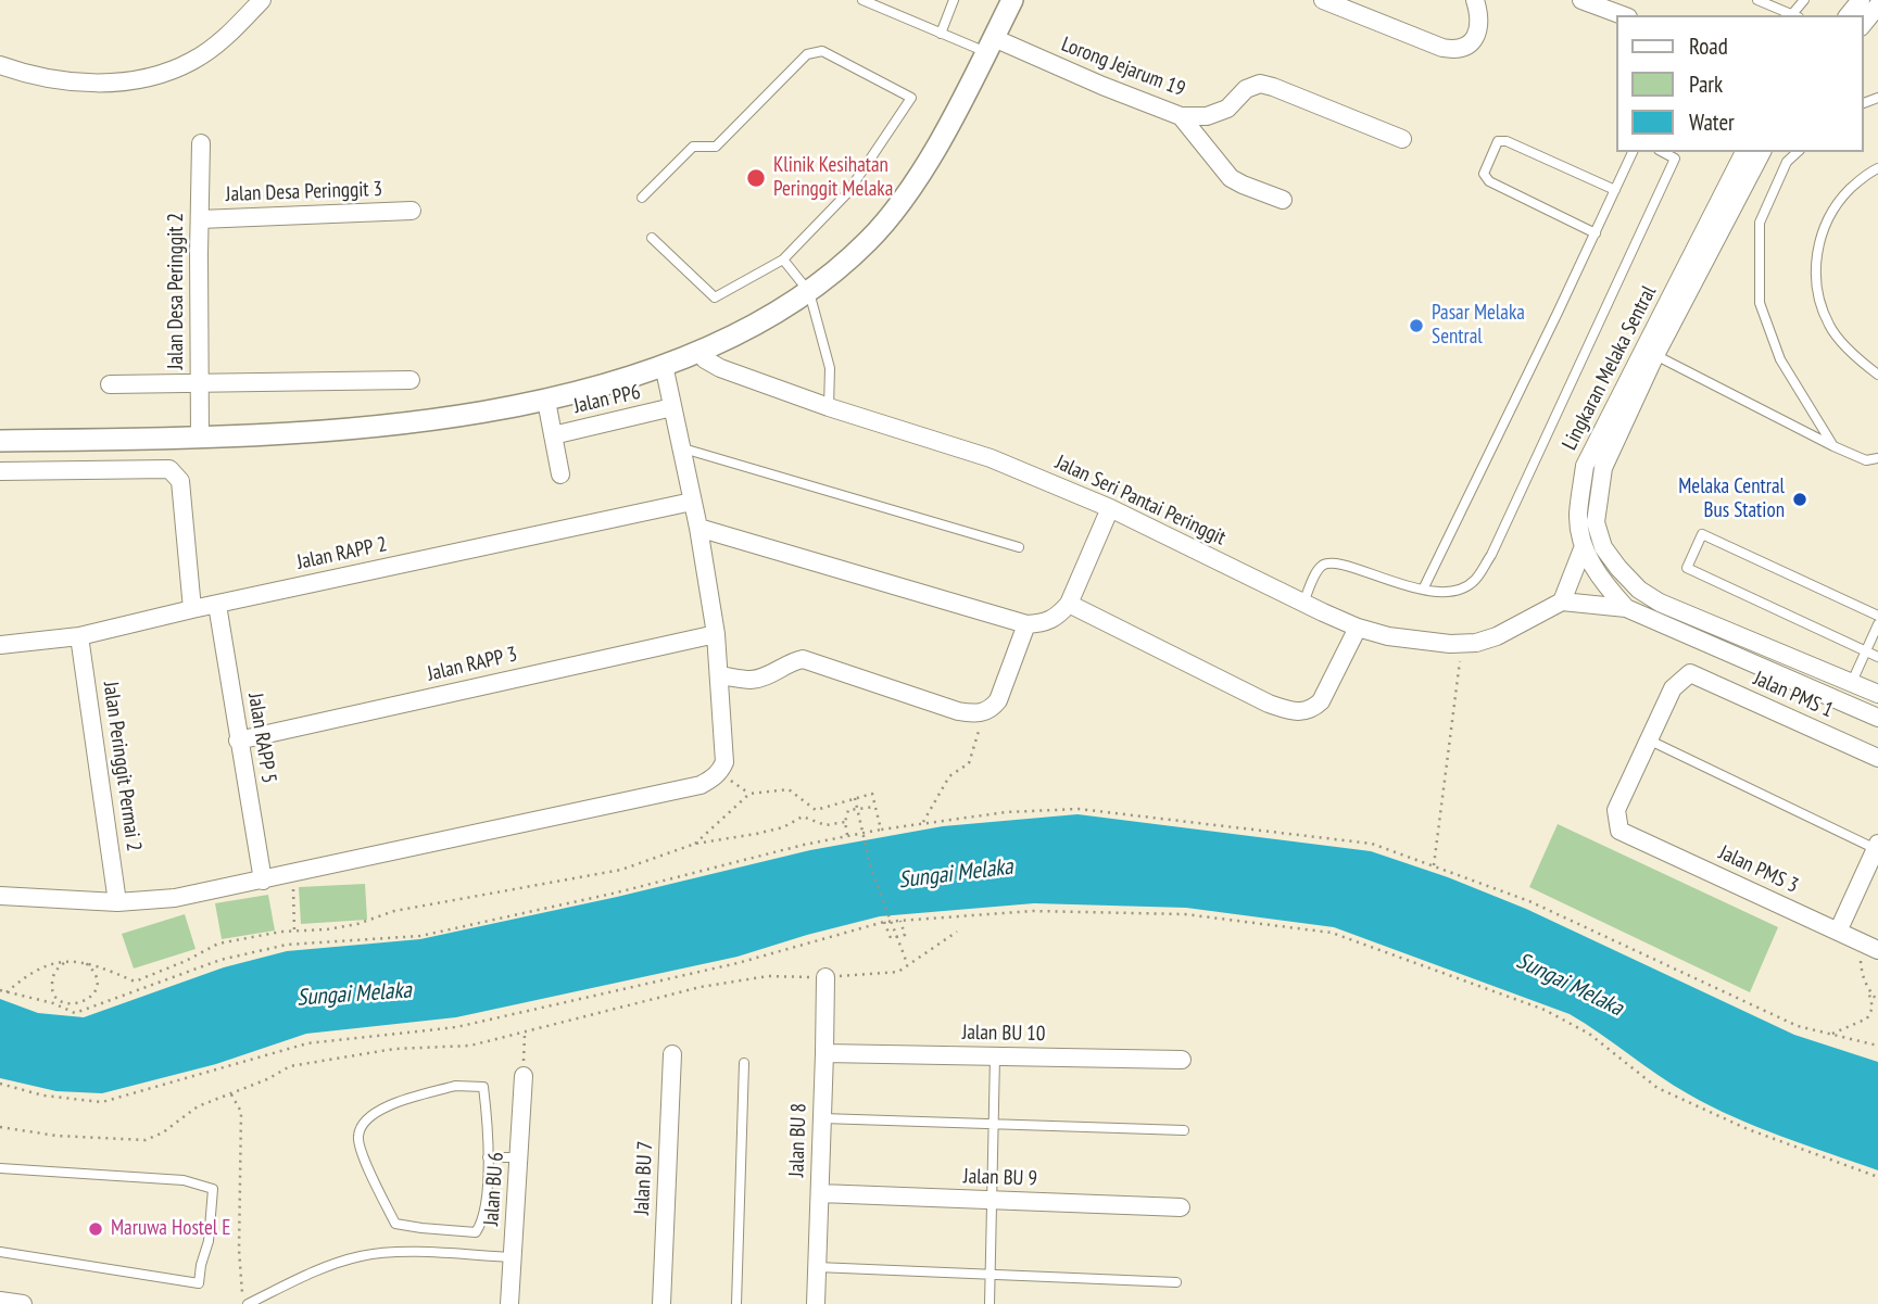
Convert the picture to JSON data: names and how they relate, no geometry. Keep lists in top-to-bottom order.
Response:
{
  "streets": {
    "street": [
      "Lorong Jejarum 19",
      "Jalan Desa Peringgit 3",
      "Jalan Desa Peringgit 2",
      "Lingkaran Melaka Sentral",
      "Jalan PP6",
      "Jalan Seri Pantai Peringgit",
      "Jalan RAPP 2",
      "Jalan RAPP 3",
      "Jalan PMS 1",
      "Jalan RAPP 5",
      "Jalan Peringgit Permai 2",
      "Jalan PMS 3",
      "Jalan BU 10",
      "Jalan BU 8",
      "Jalan BU 7",
      "Jalan BU 9",
      "Jalan BU 6"
    ]
  },
  "crossings": [
    ["Jalan Desa Peringgit 3", "Jalan Desa Peringgit 2"],
    ["Jalan RAPP 2", "Jalan RAPP 5"],
    ["Jalan RAPP 2", "Jalan Peringgit Permai 2"],
    ["Jalan RAPP 3", "Jalan RAPP 5"],
    ["Jalan PMS 1", "Jalan PMS 3"],
    ["Jalan BU 10", "Jalan BU 8"],
    ["Jalan BU 8", "Jalan BU 9"]
  ],
  "water": ["Sungai Melaka"],
  "places": [
    "Klinik Kesihatan Peringgit Melaka",
    "Pasar Melaka Sentral",
    "Melaka Central Bus Station",
    "Maruwa Hostel E"
  ],
  "legend": ["Road", "Park", "Water"]
}
